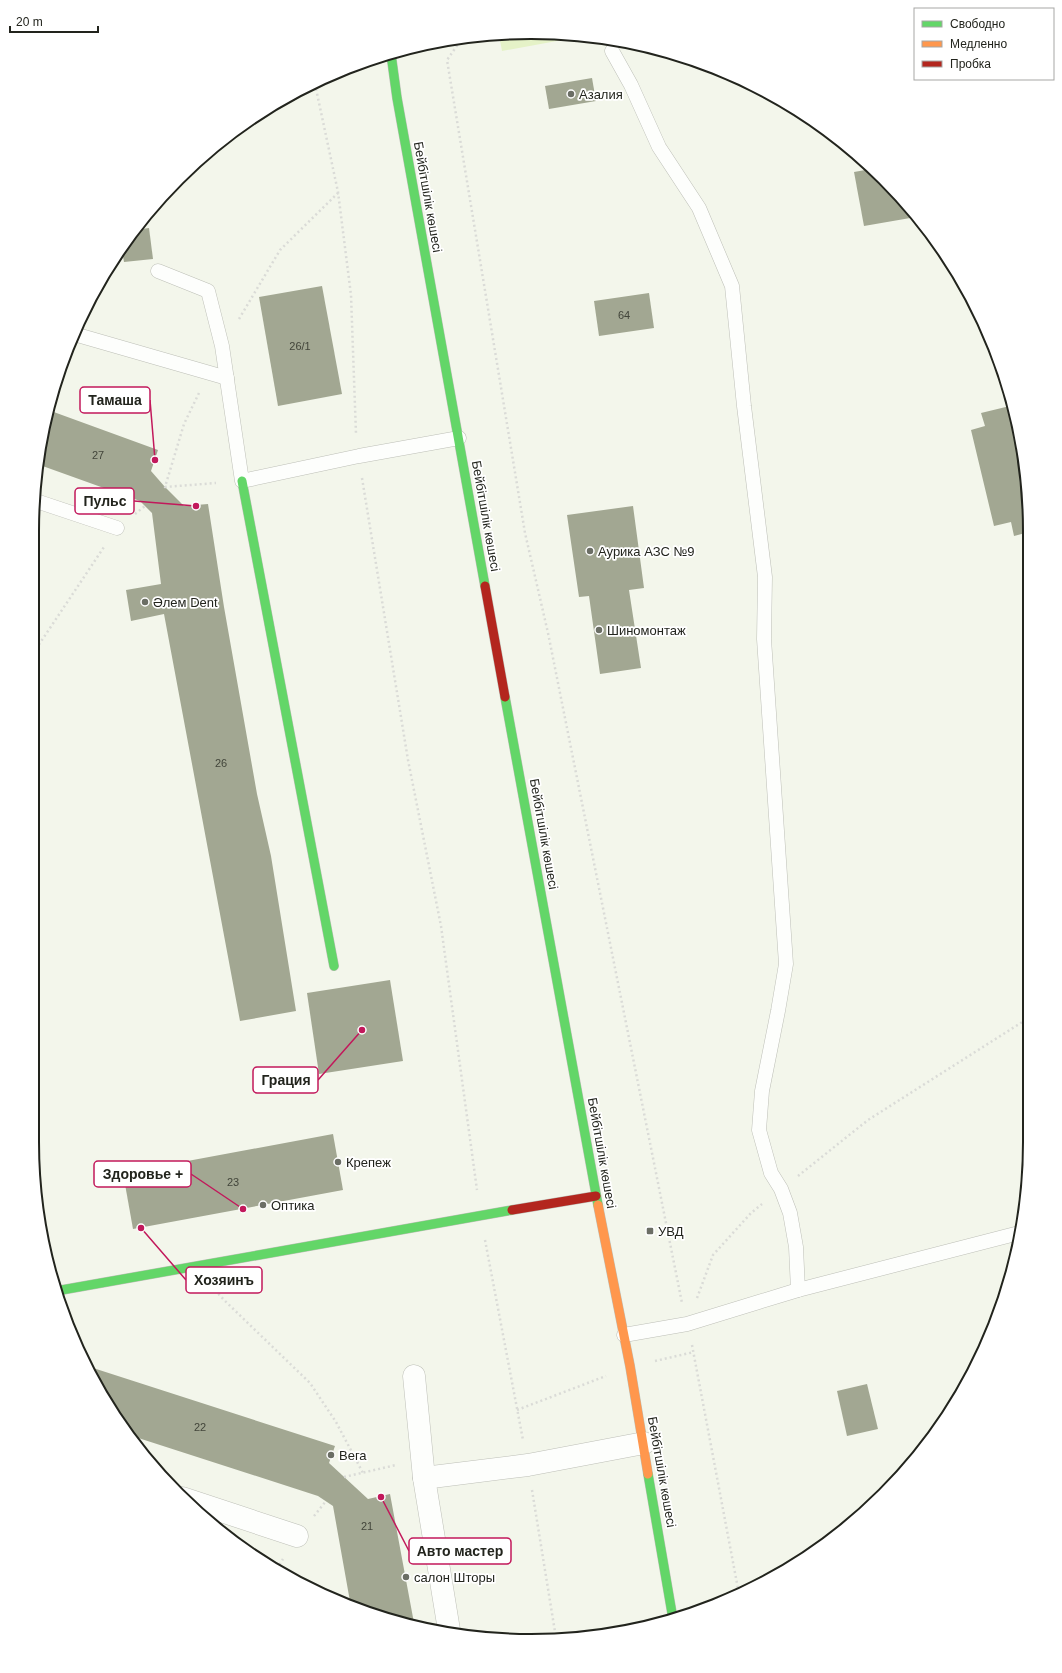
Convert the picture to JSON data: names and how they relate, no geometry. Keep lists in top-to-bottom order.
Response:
{
  "streets": {
    "street": ["Бейбітшілік көшесі"]
  },
  "places": {
    "other": [
      "Азалия",
      "Тамаша",
      "Пульс",
      "Аурика АЗС №9",
      "Әлем Dent",
      "Шиномонтаж",
      "Грация",
      "Крепеж",
      "Оптика",
      "Здоровье +",
      "Хозяинъ",
      "Вега",
      "Авто мастер",
      "салон Шторы"
    ],
    "transit": ["УВД"]
  },
  "house_numbers": [
    "64",
    "26/1",
    "27",
    "26",
    "23",
    "22",
    "21"
  ],
  "legend": ["Свободно", "Медленно", "Пробка"],
  "scale_bar": "20 m"
}
